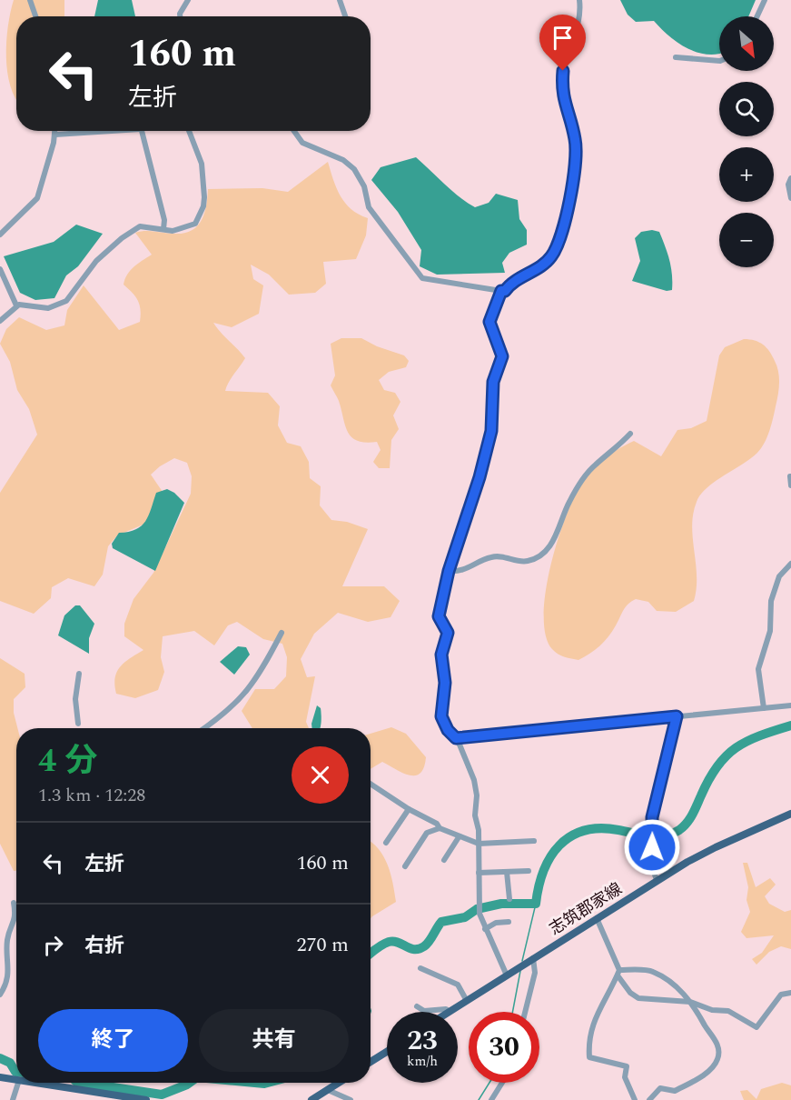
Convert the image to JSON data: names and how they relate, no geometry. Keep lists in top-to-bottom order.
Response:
{
  "streets": {
    "main road": ["志筑郡家線"]
  },
  "north": "bottom right",
  "page": {
    "map_buttons": ["+", "−"],
    "turn": ["160 m", "左折"],
    "heading": ["4 分", "1.3 km · 12:28"],
    "list": [
      {
        "name": "左折",
        "value": "160 m"
      },
      {
        "name": "右折",
        "value": "270 m"
      }
    ],
    "buttons": ["終了", "共有"],
    "speed": "23 km/h",
    "limit": "30"
  }
}
